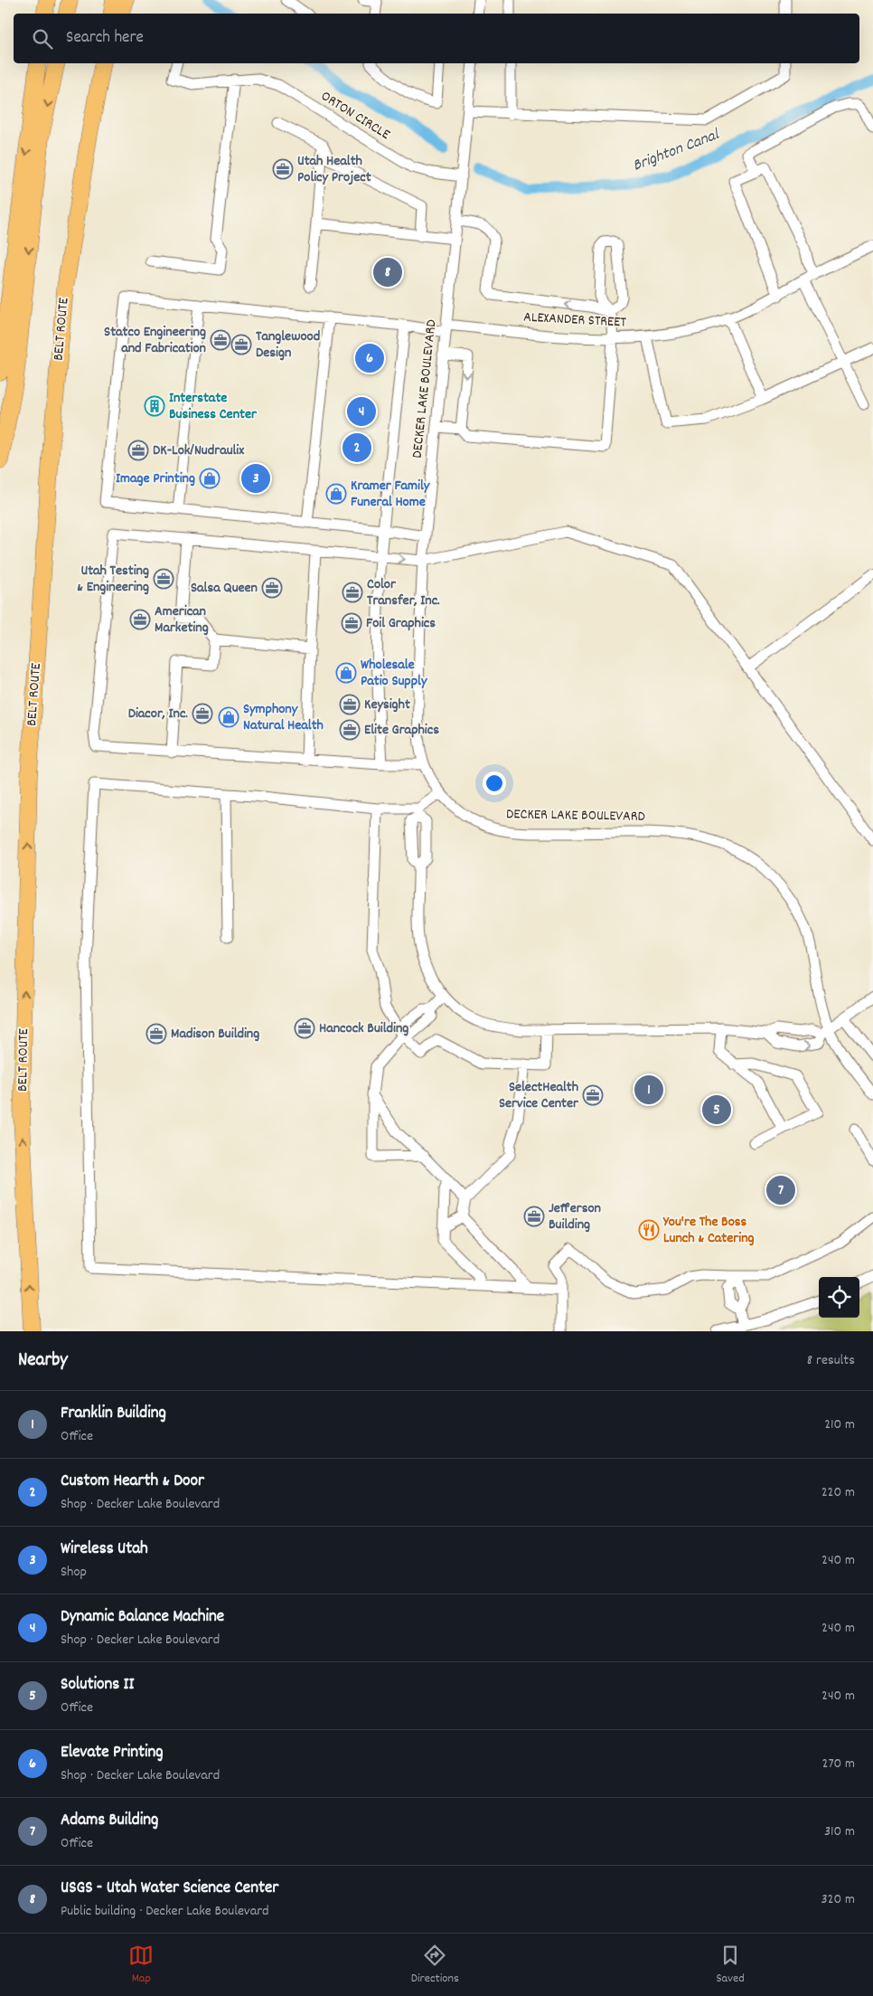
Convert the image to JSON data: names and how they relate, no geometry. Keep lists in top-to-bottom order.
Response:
{
  "streets": {
    "highway": ["BELT ROUTE"],
    "street": ["ORTON CIRCLE", "ALEXANDER STREET", "DECKER LAKE BOULEVARD"]
  },
  "crossings": [
    ["ORTON CIRCLE", "DECKER LAKE BOULEVARD"],
    ["ALEXANDER STREET", "DECKER LAKE BOULEVARD"]
  ],
  "water": ["Brighton Canal"],
  "places": {
    "office": [
      "Utah Health Policy Project",
      "Statco Engineering and Fabrication",
      "Tanglewood Design",
      "DK-Lok/Nudraulix",
      "Utah Testing & Engineering",
      "Salsa Queen",
      "Color Transfer, Inc.",
      "American Marketing",
      "Foil Graphics",
      "Keysight",
      "Diacor, Inc.",
      "Elite Graphics",
      "Hancock Building",
      "Madison Building",
      "SelectHealth Service Center",
      "Jefferson Building"
    ],
    "building": ["Interstate Business Center"],
    "shop": [
      "Image Printing",
      "Kramer Family Funeral Home",
      "Wholesale Patio Supply",
      "Symphony Natural Health"
    ],
    "restaurant": ["You're The Boss Lunch & Catering"]
  },
  "page": {
    "search": "Search here",
    "pins": [
      "8",
      "6",
      "4",
      "2",
      "3",
      "1",
      "5",
      "7"
    ],
    "heading": ["Nearby", "8 results"],
    "list": [
      {
        "mark": "1",
        "name": "Franklin Building",
        "note": "Office",
        "value": "210 m"
      },
      {
        "mark": "2",
        "name": "Custom Hearth & Door",
        "note": "Shop · Decker Lake Boulevard",
        "value": "220 m"
      },
      {
        "mark": "3",
        "name": "Wireless Utah",
        "note": "Shop",
        "value": "240 m"
      },
      {
        "mark": "4",
        "name": "Dynamic Balance Machine",
        "note": "Shop · Decker Lake Boulevard",
        "value": "240 m"
      },
      {
        "mark": "5",
        "name": "Solutions II",
        "note": "Office",
        "value": "240 m"
      },
      {
        "mark": "6",
        "name": "Elevate Printing",
        "note": "Shop · Decker Lake Boulevard",
        "value": "270 m"
      },
      {
        "mark": "7",
        "name": "Adams Building",
        "note": "Office",
        "value": "310 m"
      },
      {
        "mark": "8",
        "name": "USGS - Utah Water Science Center",
        "note": "Public building · Decker Lake Boulevard",
        "value": "320 m"
      }
    ],
    "nav": ["Map", "Directions", "Saved"]
  }
}
